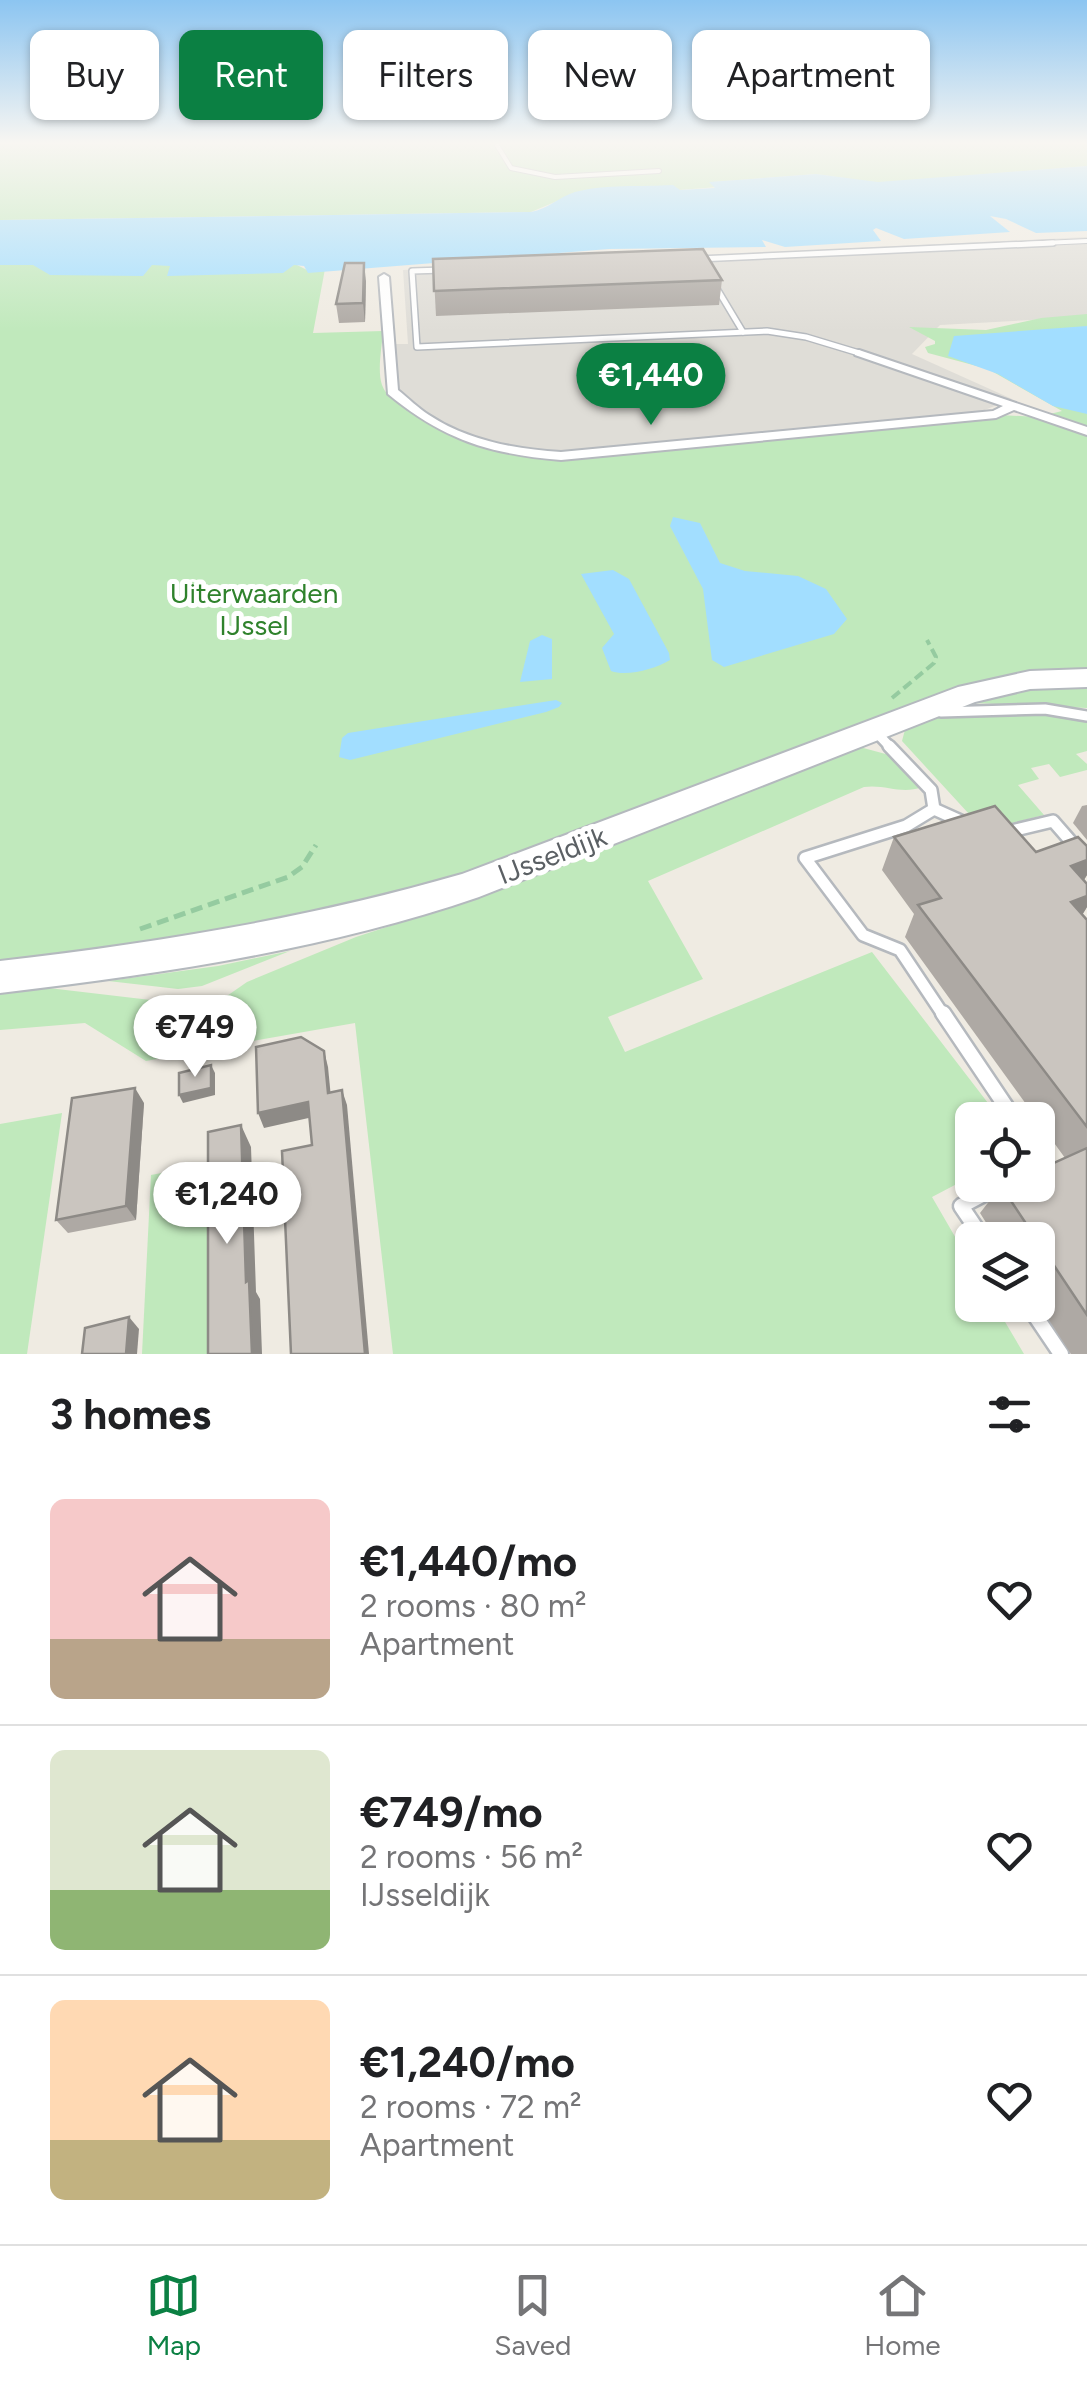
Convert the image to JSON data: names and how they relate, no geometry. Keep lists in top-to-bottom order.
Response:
{
  "streets": {
    "street": ["IJsseldijk"]
  },
  "parks": ["Uiterwaarden IJssel"],
  "page": {
    "chip": [
      "Buy",
      "Rent",
      "Filters",
      "New",
      "Apartment"
    ],
    "price": ["€1,440", "€749", "€1,240"],
    "heading": "3 homes",
    "list": [
      {
        "name": "€1,440/mo",
        "note": "2 rooms · 80 m² · Apartment"
      },
      {
        "name": "€749/mo",
        "note": "2 rooms · 56 m² · IJsseldijk"
      },
      {
        "name": "€1,240/mo",
        "note": "2 rooms · 72 m² · Apartment"
      }
    ],
    "tabs": ["Map", "Saved", "Home"]
  }
}
